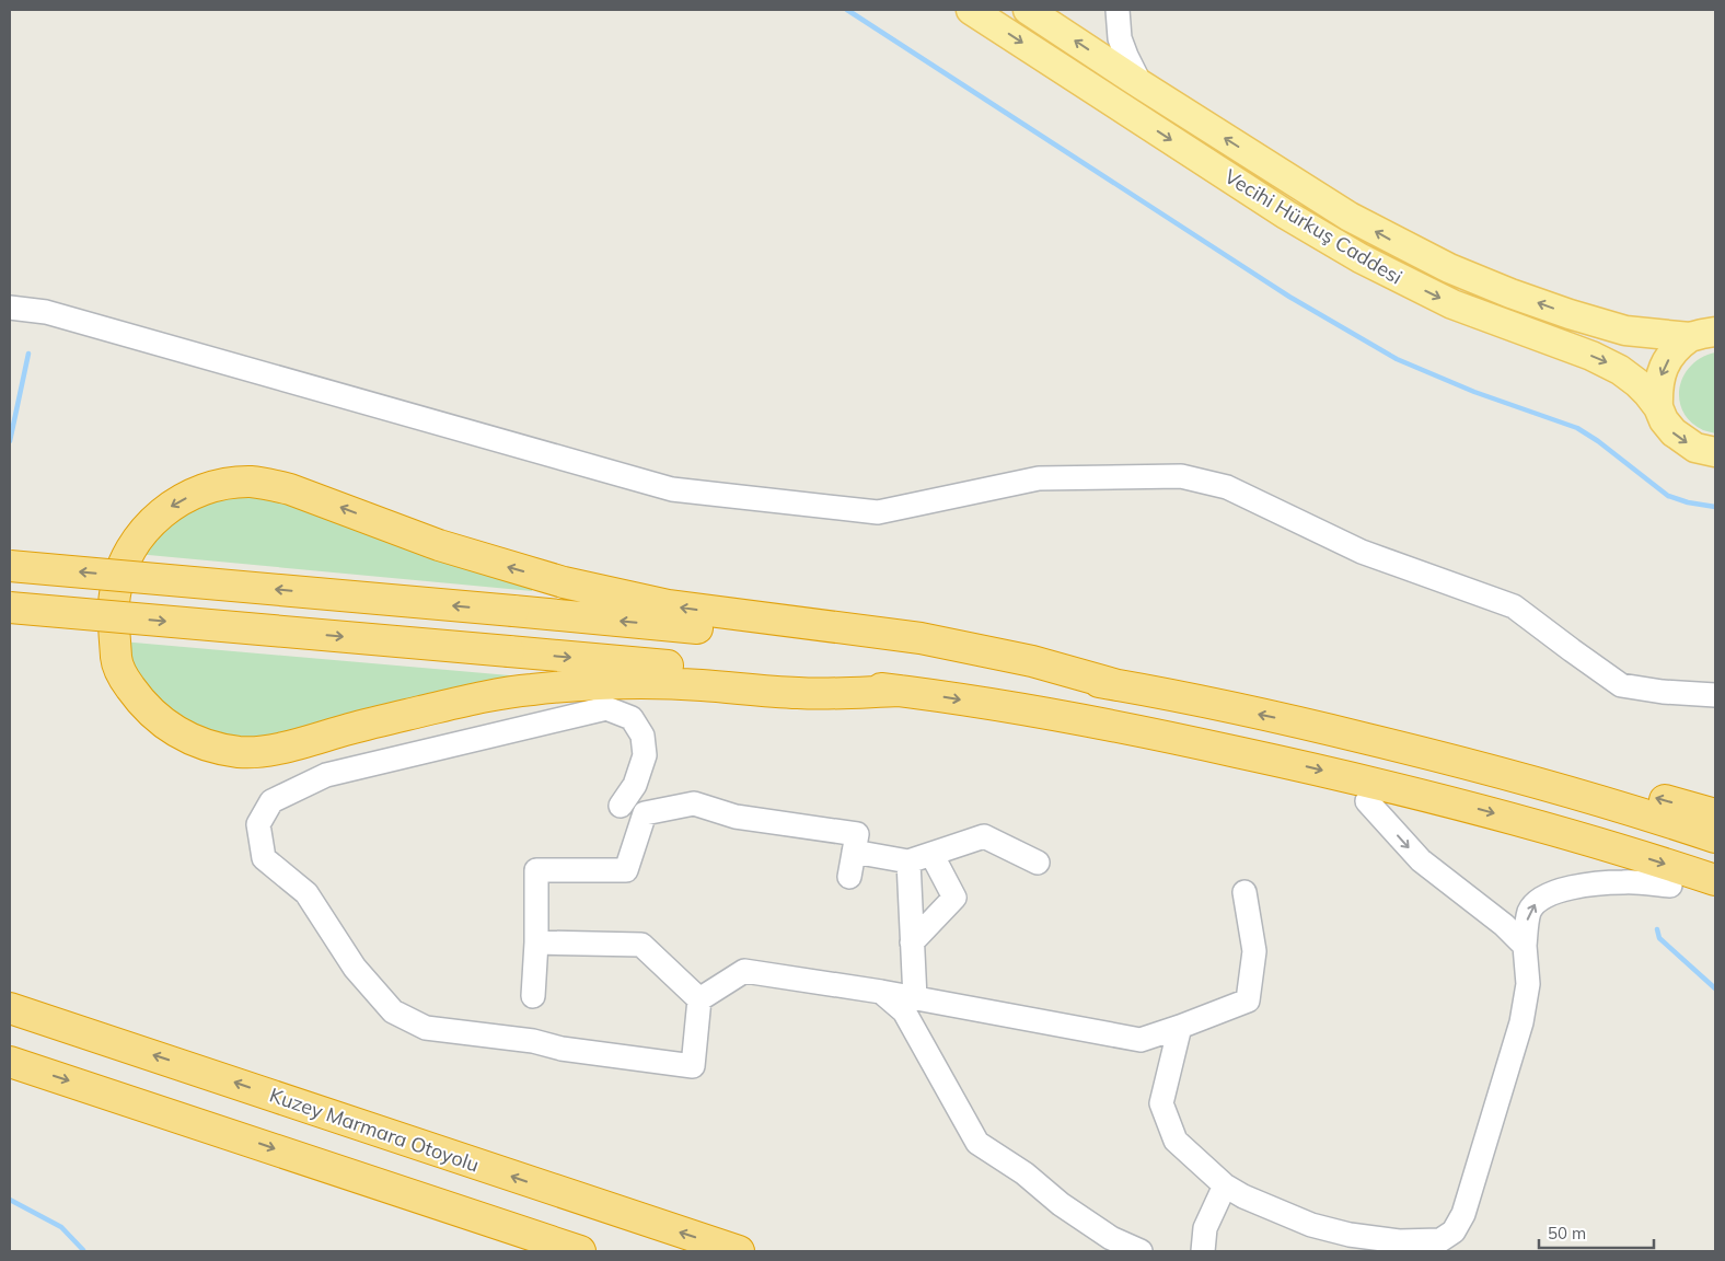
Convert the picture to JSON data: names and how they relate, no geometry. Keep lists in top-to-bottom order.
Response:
{
  "streets": {
    "highway": ["Kuzey Marmara Otoyolu"],
    "main road": ["Vecihi Hürkuş Caddesi"]
  },
  "scale_bar": "50 m"
}
